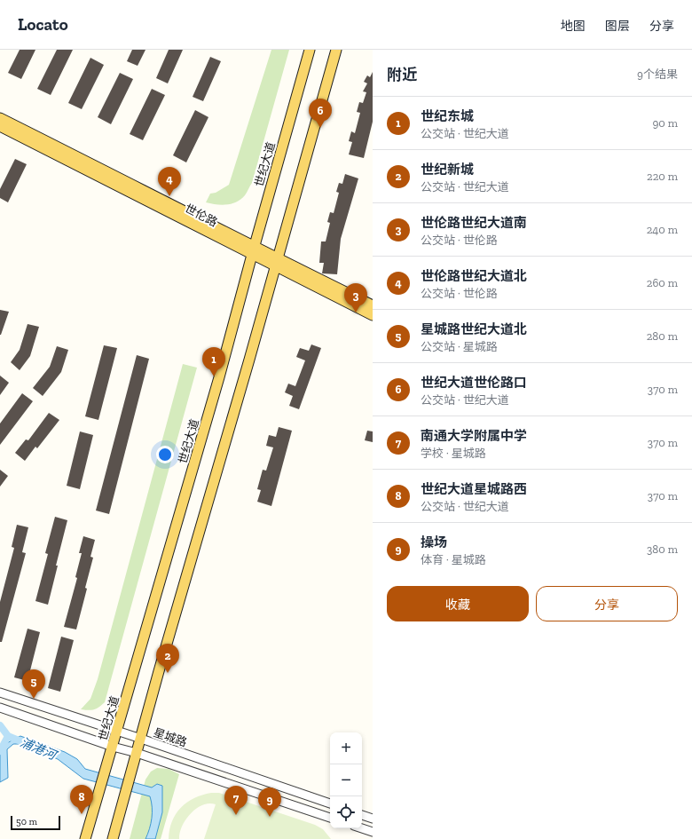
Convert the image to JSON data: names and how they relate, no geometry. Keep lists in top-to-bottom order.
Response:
{
  "streets": {
    "main road": ["世纪大道", "世伦路"],
    "street": ["星城路"]
  },
  "crossings": [
    ["世纪大道", "世伦路"],
    ["世纪大道", "星城路"]
  ],
  "water": ["浦港河"],
  "scale_bar": "50 m",
  "page": {
    "header": "Locato",
    "nav": ["地图", "图层", "分享"],
    "heading": ["附近", "9个结果"],
    "list": [
      {
        "mark": "1",
        "name": "世纪东城",
        "note": "公交站 · 世纪大道",
        "value": "90 m"
      },
      {
        "mark": "2",
        "name": "世纪新城",
        "note": "公交站 · 世纪大道",
        "value": "220 m"
      },
      {
        "mark": "3",
        "name": "世伦路世纪大道南",
        "note": "公交站 · 世伦路",
        "value": "240 m"
      },
      {
        "mark": "4",
        "name": "世伦路世纪大道北",
        "note": "公交站 · 世伦路",
        "value": "260 m"
      },
      {
        "mark": "5",
        "name": "星城路世纪大道北",
        "note": "公交站 · 星城路",
        "value": "280 m"
      },
      {
        "mark": "6",
        "name": "世纪大道世伦路口",
        "note": "公交站 · 世纪大道",
        "value": "370 m"
      },
      {
        "mark": "7",
        "name": "南通大学附属中学",
        "note": "学校 · 星城路",
        "value": "370 m"
      },
      {
        "mark": "8",
        "name": "世纪大道星城路西",
        "note": "公交站 · 世纪大道",
        "value": "370 m"
      },
      {
        "mark": "9",
        "name": "操场",
        "note": "体育 · 星城路",
        "value": "380 m"
      }
    ],
    "pins": [
      "6",
      "4",
      "3",
      "1",
      "2",
      "5",
      "8",
      "7",
      "9"
    ],
    "buttons": ["收藏", "分享"],
    "map_buttons": ["+", "−"],
    "scale": "50 m"
  }
}
